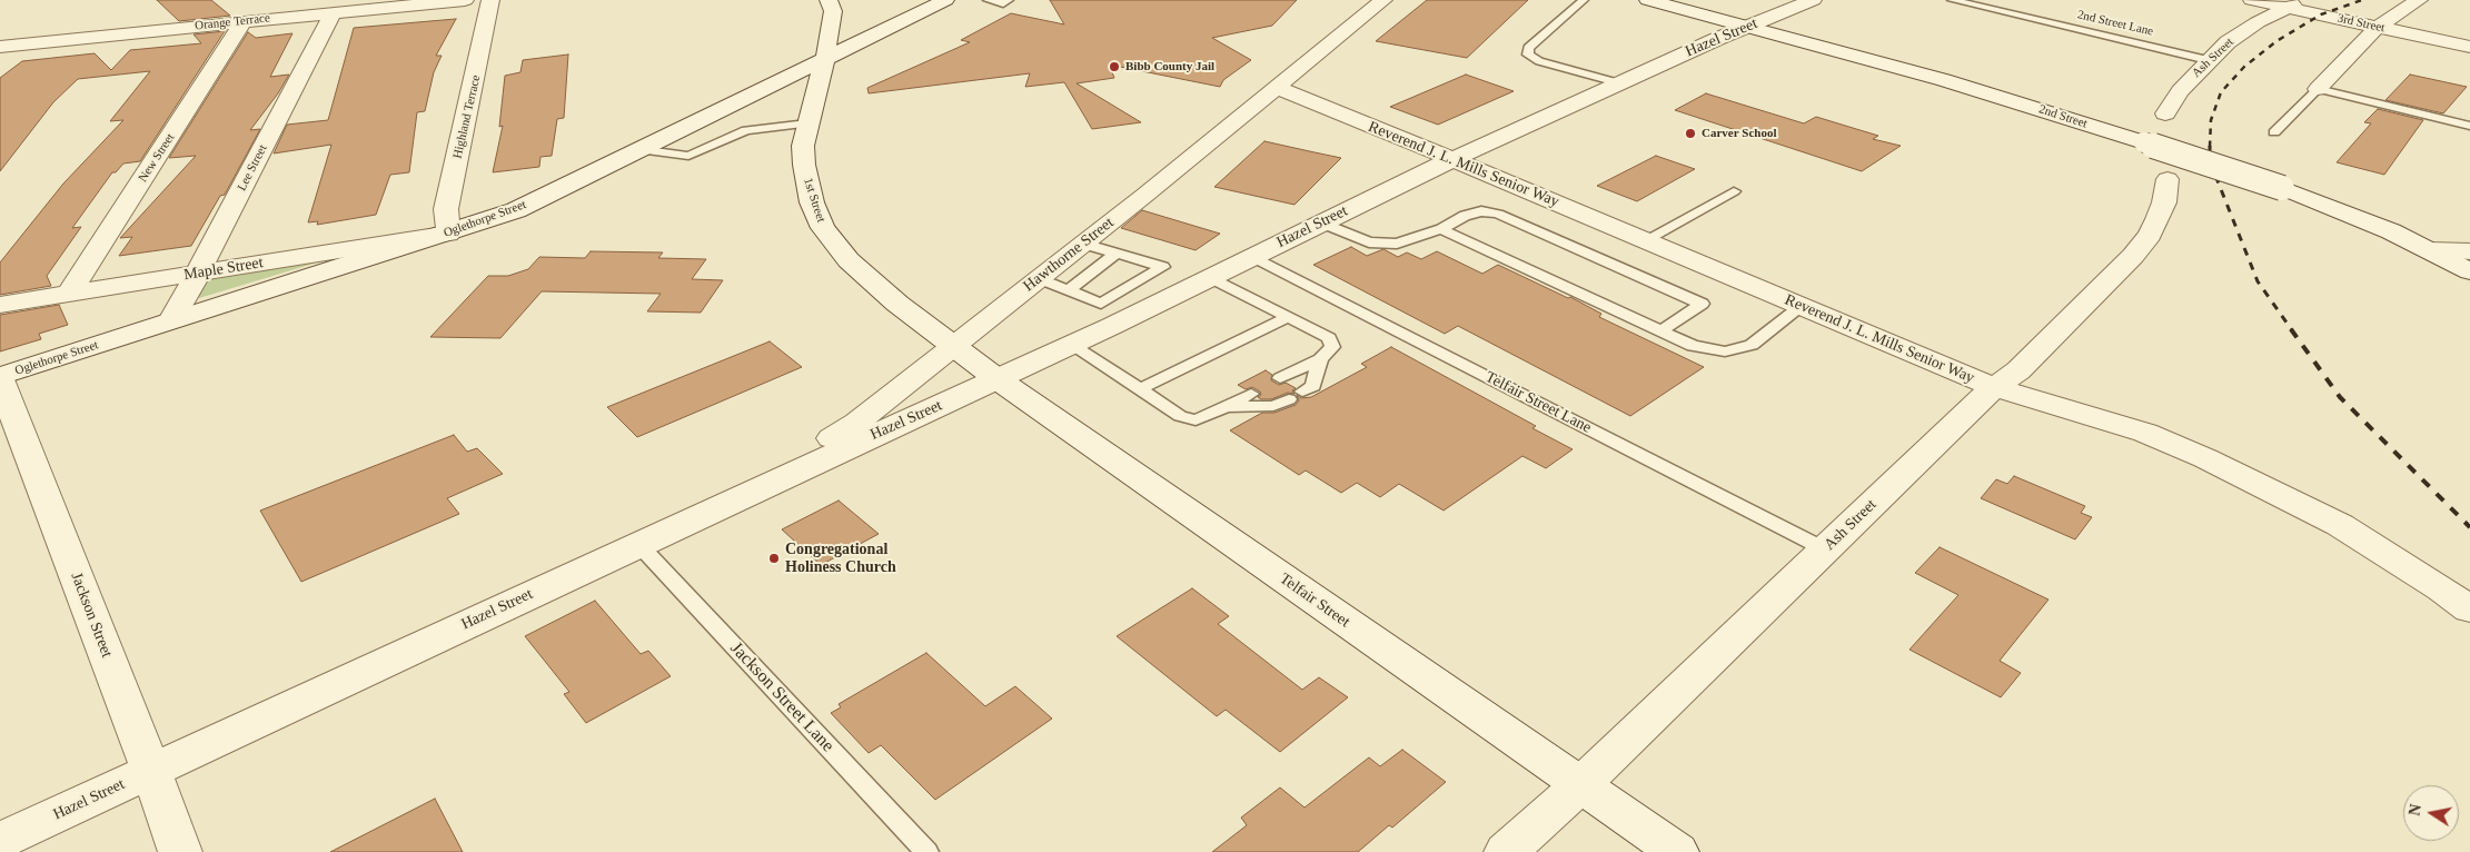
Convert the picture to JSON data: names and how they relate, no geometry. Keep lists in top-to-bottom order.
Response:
{
  "streets": {
    "street": [
      "Orange Terrace",
      "3rd Street",
      "Hazel Street",
      "Ash Street",
      "Highland Terrace",
      "2nd Street",
      "New Street",
      "Reverend J. L. Mills Senior Way",
      "Lee Street",
      "1st Street",
      "Oglethorpe Street",
      "Hawthorne Street",
      "Maple Street",
      "Telfair Street",
      "Jackson Street"
    ],
    "lane": ["2nd Street Lane", "Telfair Street Lane", "Jackson Street Lane"]
  },
  "crossings": [
    ["Orange Terrace", "New Street"],
    ["Orange Terrace", "Lee Street"],
    ["2nd Street Lane", "Ash Street"],
    ["3rd Street", "Ash Street"],
    ["Hazel Street", "2nd Street"],
    ["Hazel Street", "Reverend J. L. Mills Senior Way"],
    ["Hazel Street", "Hawthorne Street"],
    ["Hazel Street", "Telfair Street Lane"],
    ["Hazel Street", "Telfair Street"],
    ["Hazel Street", "Jackson Street"],
    ["Hazel Street", "Jackson Street Lane"],
    ["Ash Street", "Reverend J. L. Mills Senior Way"],
    ["Ash Street", "Telfair Street Lane"],
    ["Ash Street", "Telfair Street"],
    ["Highland Terrace", "Oglethorpe Street"],
    ["Highland Terrace", "Maple Street"],
    ["New Street", "Maple Street"],
    ["Reverend J. L. Mills Senior Way", "Hawthorne Street"],
    ["Lee Street", "Oglethorpe Street"],
    ["Lee Street", "Maple Street"],
    ["1st Street", "Oglethorpe Street"],
    ["1st Street", "Hawthorne Street"],
    ["1st Street", "Telfair Street"],
    ["Oglethorpe Street", "Maple Street"],
    ["Oglethorpe Street", "Jackson Street"],
    ["Hawthorne Street", "Telfair Street"]
  ],
  "places": ["Bibb County Jail", "Carver School", "Congregational Holiness Church"],
  "north": "left"
}
